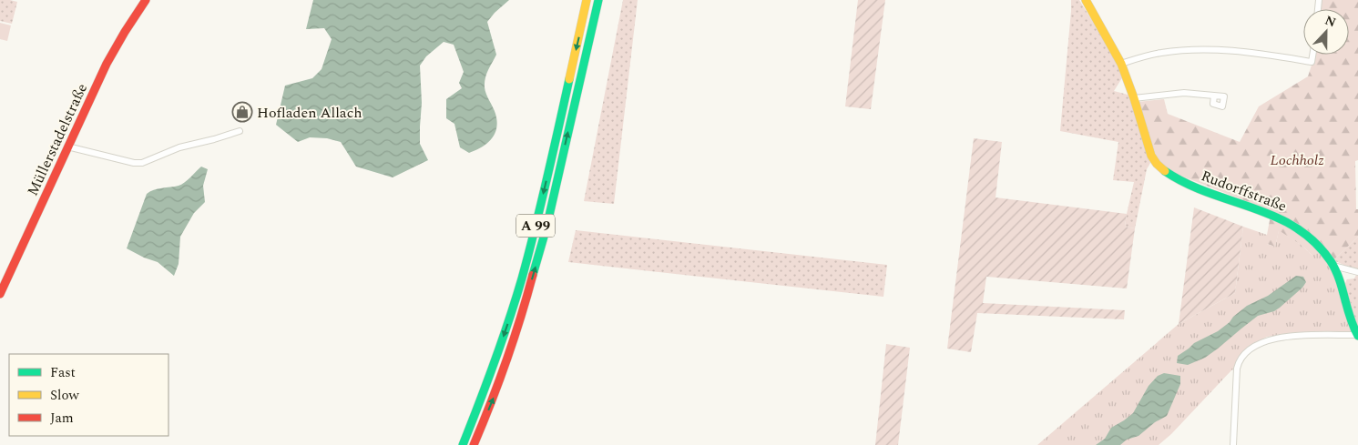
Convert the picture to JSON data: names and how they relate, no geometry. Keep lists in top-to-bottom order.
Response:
{
  "streets": {
    "main road": ["Müllerstadelstraße", "Rudorffstraße", "A 99"]
  },
  "parks": ["Lochholz"],
  "places": {
    "shop": ["Hofladen Allach"]
  },
  "legend": ["Fast", "Slow", "Jam"],
  "north": "top"
}
